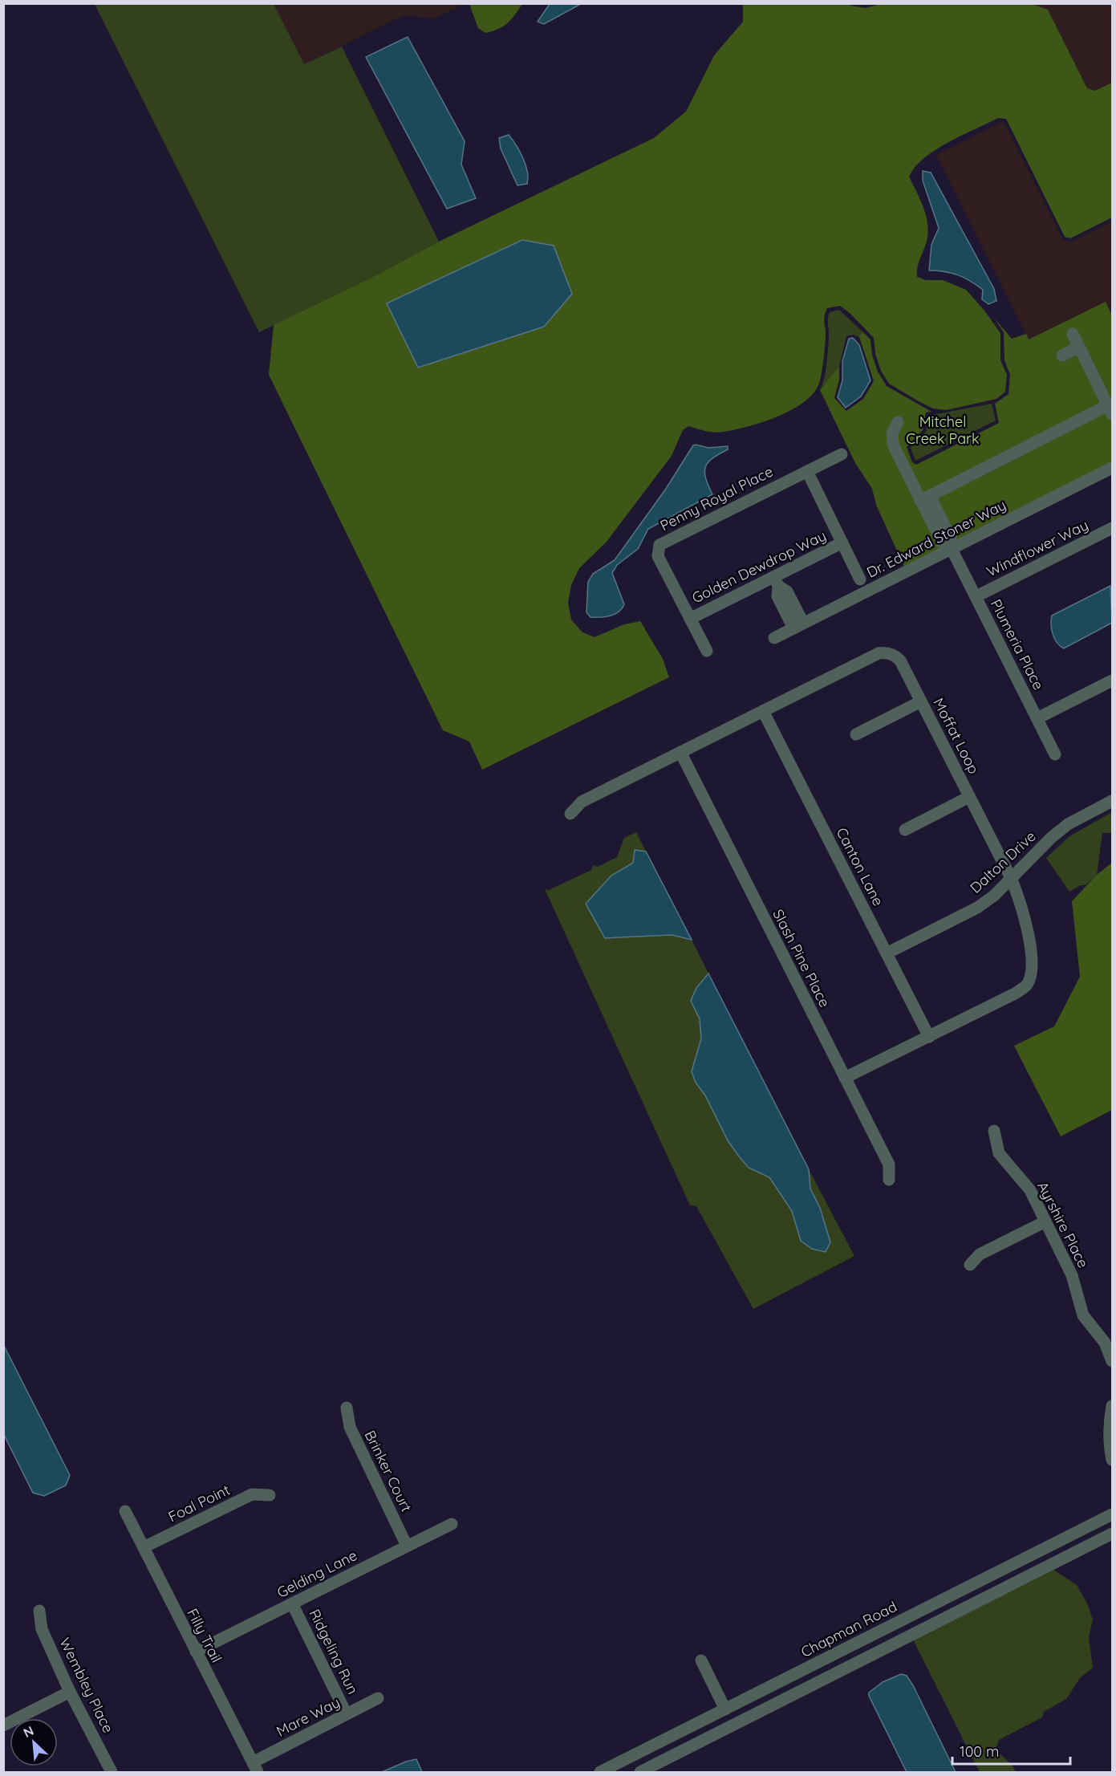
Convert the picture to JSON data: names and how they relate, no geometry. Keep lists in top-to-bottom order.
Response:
{
  "streets": {
    "street": [
      "Penny Royal Place",
      "Dr. Edward Stoner Way",
      "Windflower Way",
      "Golden Dewdrop Way",
      "Plumeria Place",
      "Moffat Loop",
      "Dalton Drive",
      "Canton Lane",
      "Slash Pine Place",
      "Ayrshire Place",
      "Brinker Court",
      "Foal Point",
      "Gelding Lane",
      "Chapman Road",
      "Filly Trail",
      "Ridgeling Run",
      "Wembley Place",
      "Mare Way"
    ]
  },
  "crossings": [
    ["Penny Royal Place", "Golden Dewdrop Way"],
    ["Dr. Edward Stoner Way", "Plumeria Place"],
    ["Windflower Way", "Plumeria Place"],
    ["Moffat Loop", "Dalton Drive"],
    ["Moffat Loop", "Canton Lane"],
    ["Moffat Loop", "Slash Pine Place"],
    ["Dalton Drive", "Canton Lane"],
    ["Brinker Court", "Gelding Lane"],
    ["Foal Point", "Filly Trail"],
    ["Gelding Lane", "Filly Trail"],
    ["Gelding Lane", "Ridgeling Run"],
    ["Filly Trail", "Mare Way"],
    ["Ridgeling Run", "Mare Way"]
  ],
  "parks": ["Mitchel Creek Park"],
  "scale_bar": "100 m",
  "north": "top left"
}
